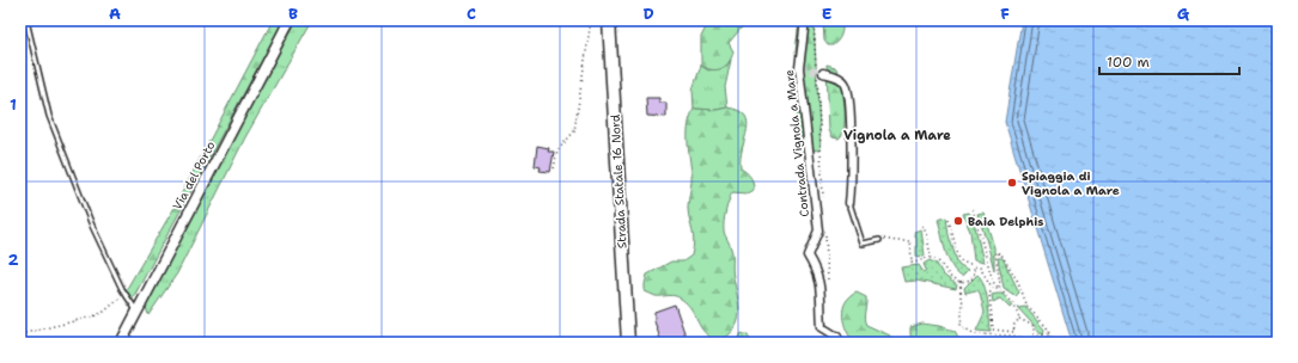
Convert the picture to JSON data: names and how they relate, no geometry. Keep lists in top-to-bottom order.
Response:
{
  "streets": {
    "main road": ["Strada Statale 16 Nord"],
    "street": ["Contrada Vignola a Mare", "Via del Porto"]
  },
  "districts": ["Vignola a Mare"],
  "places": ["Spiaggia di Vignola a Mare", "Baia Delphis"],
  "scale_bar": "100 m",
  "grid": {
    "columns": [
      "A",
      "B",
      "C",
      "D",
      "E",
      "F",
      "G"
    ],
    "rows": ["1", "2"]
  }
}
